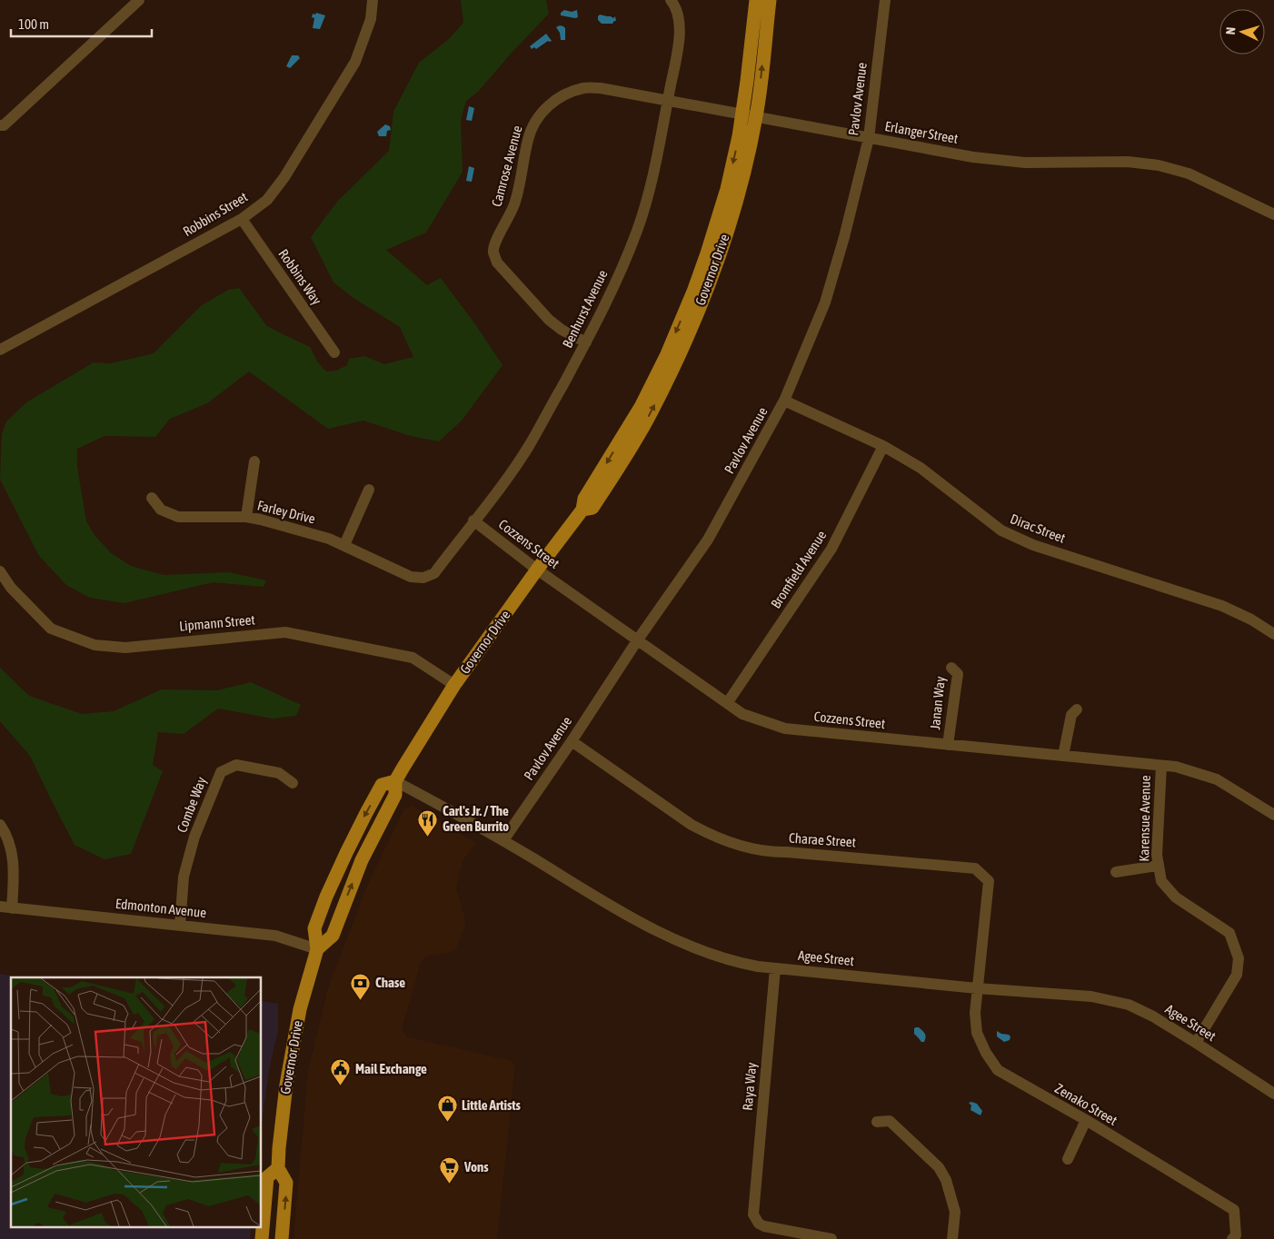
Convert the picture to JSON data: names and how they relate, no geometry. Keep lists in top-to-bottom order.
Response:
{
  "streets": {
    "main road": ["Governor Drive"],
    "street": [
      "Pavlov Avenue",
      "Erlanger Street",
      "Camrose Avenue",
      "Robbins Street",
      "Robbins Way",
      "Benhurst Avenue",
      "Farley Drive",
      "Dirac Street",
      "Cozzens Street",
      "Bromfield Avenue",
      "Lipmann Street",
      "Janan Way",
      "Combe Way",
      "Karensue Avenue",
      "Charae Street",
      "Edmonton Avenue",
      "Agee Street",
      "Raya Way",
      "Zenako Street"
    ]
  },
  "crossings": [
    ["Pavlov Avenue", "Erlanger Street"],
    ["Pavlov Avenue", "Dirac Street"],
    ["Pavlov Avenue", "Cozzens Street"],
    ["Pavlov Avenue", "Charae Street"],
    ["Pavlov Avenue", "Agee Street"],
    ["Erlanger Street", "Camrose Avenue"],
    ["Erlanger Street", "Governor Drive"],
    ["Erlanger Street", "Benhurst Avenue"],
    ["Camrose Avenue", "Benhurst Avenue"],
    ["Robbins Street", "Robbins Way"],
    ["Governor Drive", "Cozzens Street"],
    ["Governor Drive", "Lipmann Street"],
    ["Governor Drive", "Edmonton Avenue"],
    ["Governor Drive", "Agee Street"],
    ["Benhurst Avenue", "Farley Drive"],
    ["Benhurst Avenue", "Cozzens Street"],
    ["Dirac Street", "Bromfield Avenue"],
    ["Cozzens Street", "Bromfield Avenue"],
    ["Cozzens Street", "Janan Way"],
    ["Cozzens Street", "Karensue Avenue"],
    ["Combe Way", "Edmonton Avenue"],
    ["Karensue Avenue", "Agee Street"],
    ["Charae Street", "Agee Street"],
    ["Charae Street", "Zenako Street"],
    ["Agee Street", "Raya Way"],
    ["Agee Street", "Zenako Street"]
  ],
  "places": {
    "restaurant": ["Carl's Jr. / The Green Burrito"],
    "bank": ["Chase"],
    "public building": ["Mail Exchange"],
    "shop": ["Little Artists"],
    "supermarket": ["Vons"]
  },
  "scale_bar": "100 m",
  "north": "left"
}
